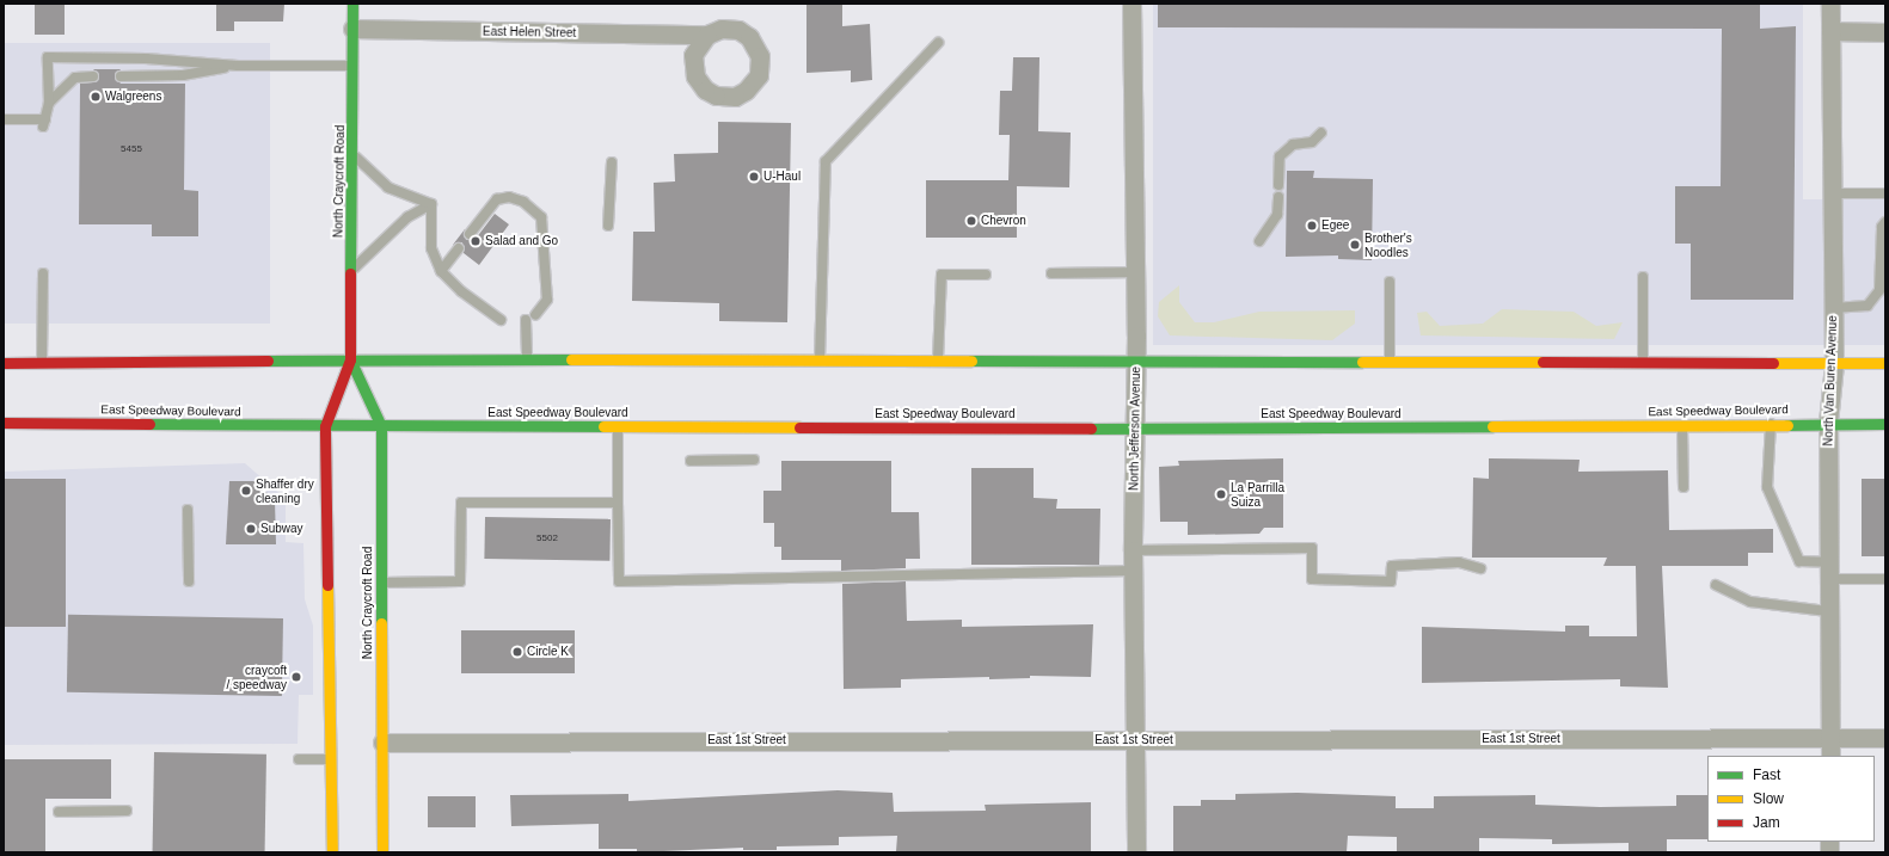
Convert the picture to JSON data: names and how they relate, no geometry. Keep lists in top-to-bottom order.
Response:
{
  "streets": {
    "main road": ["North Craycroft Road", "East Speedway Boulevard"],
    "street": [
      "East Helen Street",
      "North Van Buren Avenue",
      "North Jefferson Avenue",
      "East 1st Street"
    ]
  },
  "crossings": [
    ["East Helen Street", "North Craycroft Road"],
    ["North Craycroft Road", "East Speedway Boulevard"],
    ["North Craycroft Road", "East 1st Street"],
    ["North Van Buren Avenue", "East Speedway Boulevard"],
    ["North Van Buren Avenue", "East 1st Street"],
    ["East Speedway Boulevard", "North Jefferson Avenue"],
    ["North Jefferson Avenue", "East 1st Street"]
  ],
  "places": [
    "Walgreens",
    "U-Haul",
    "Chevron",
    "Egee",
    "Salad and Go",
    "Brother's Noodles",
    "Shaffer dry cleaning",
    "La Parrilla Suiza",
    "Subway",
    "Circle K",
    "craycoft / speedway"
  ],
  "house_numbers": ["5455", "5502"],
  "legend": ["Fast", "Slow", "Jam"]
}
